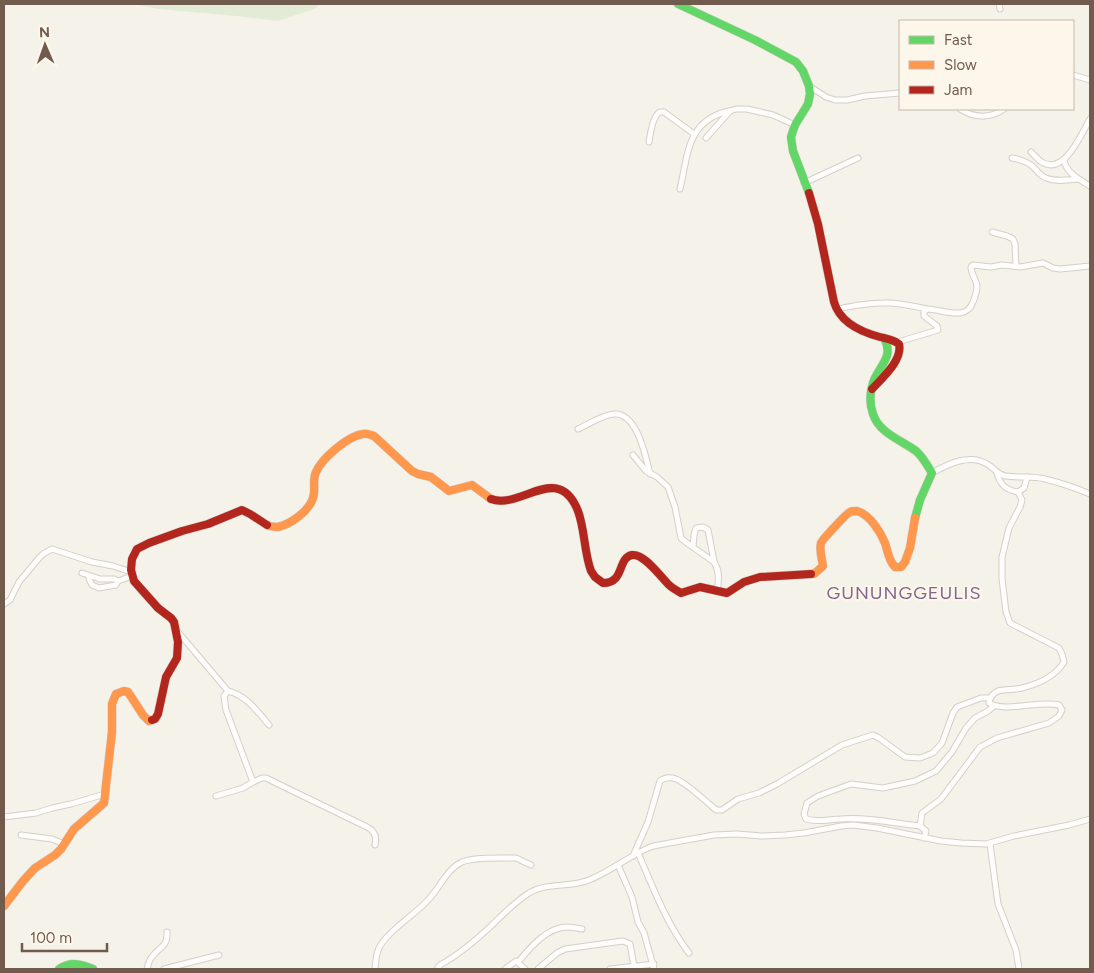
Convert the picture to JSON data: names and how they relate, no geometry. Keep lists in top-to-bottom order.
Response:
{
  "districts": ["GUNUNGGEULIS"],
  "legend": ["Fast", "Slow", "Jam"],
  "scale_bar": "100 m",
  "north": "top"
}
